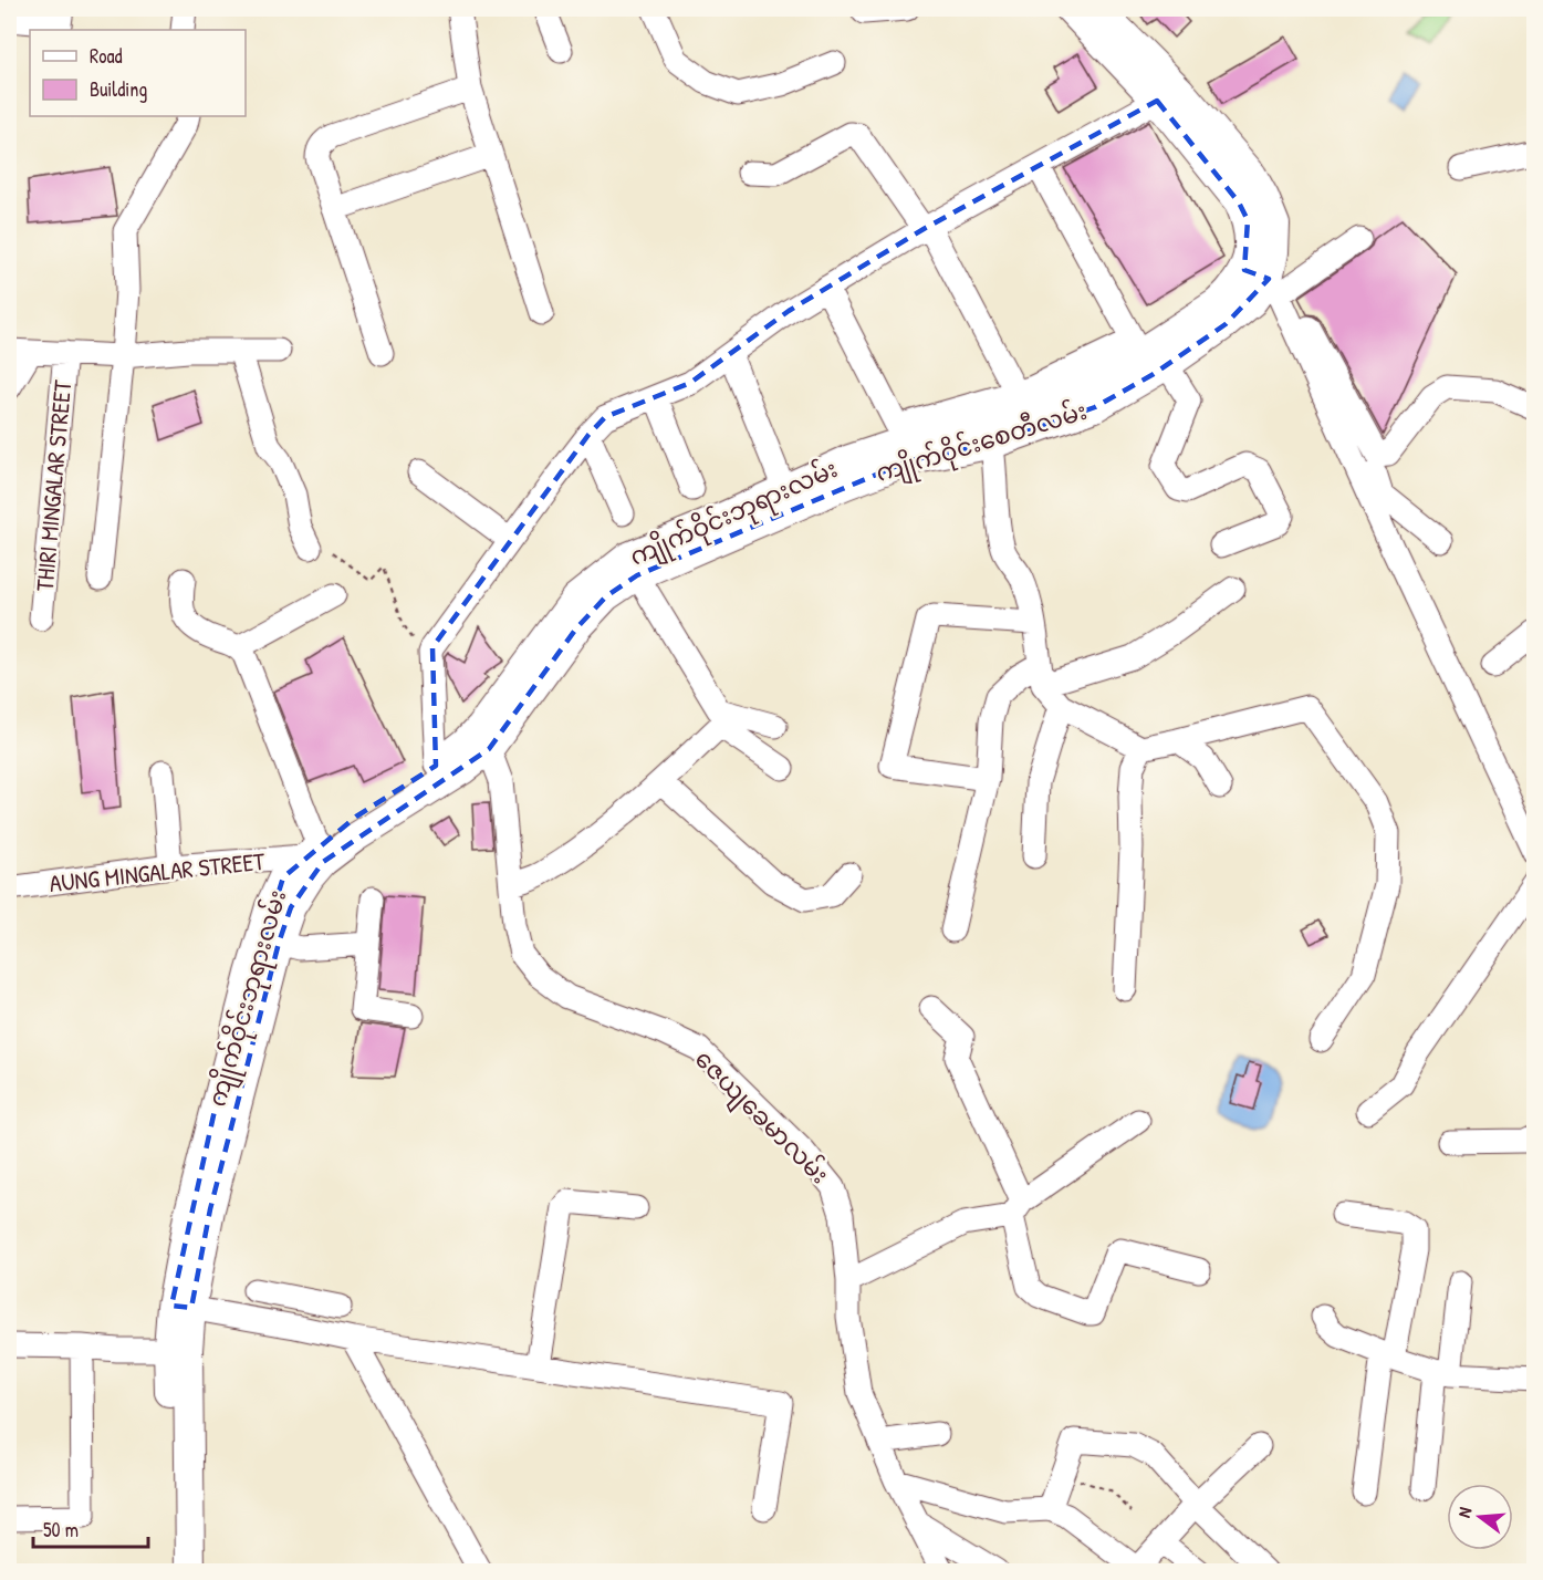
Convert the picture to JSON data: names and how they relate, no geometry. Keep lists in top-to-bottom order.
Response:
{
  "streets": {
    "main road": ["ကျိုက်ဝိုင်းစေတီလမ်း", "ကျိုက်ဝိုင်းဘုရားလမ်း"],
    "street": ["THIRI MINGALAR STREET", "AUNG MINGALAR STREET", "ဇေယျခေမာလမ်း"]
  },
  "crossings": [
    ["ကျိုက်ဝိုင်းစေတီလမ်း", "ကျိုက်ဝိုင်းဘုရားလမ်း"],
    ["ကျိုက်ဝိုင်းဘုရားလမ်း", "AUNG MINGALAR STREET"],
    ["ကျိုက်ဝိုင်းဘုရားလမ်း", "ဇေယျခေမာလမ်း"]
  ],
  "legend": ["Road", "Building"],
  "scale_bar": "50 m",
  "north": "left"
}
